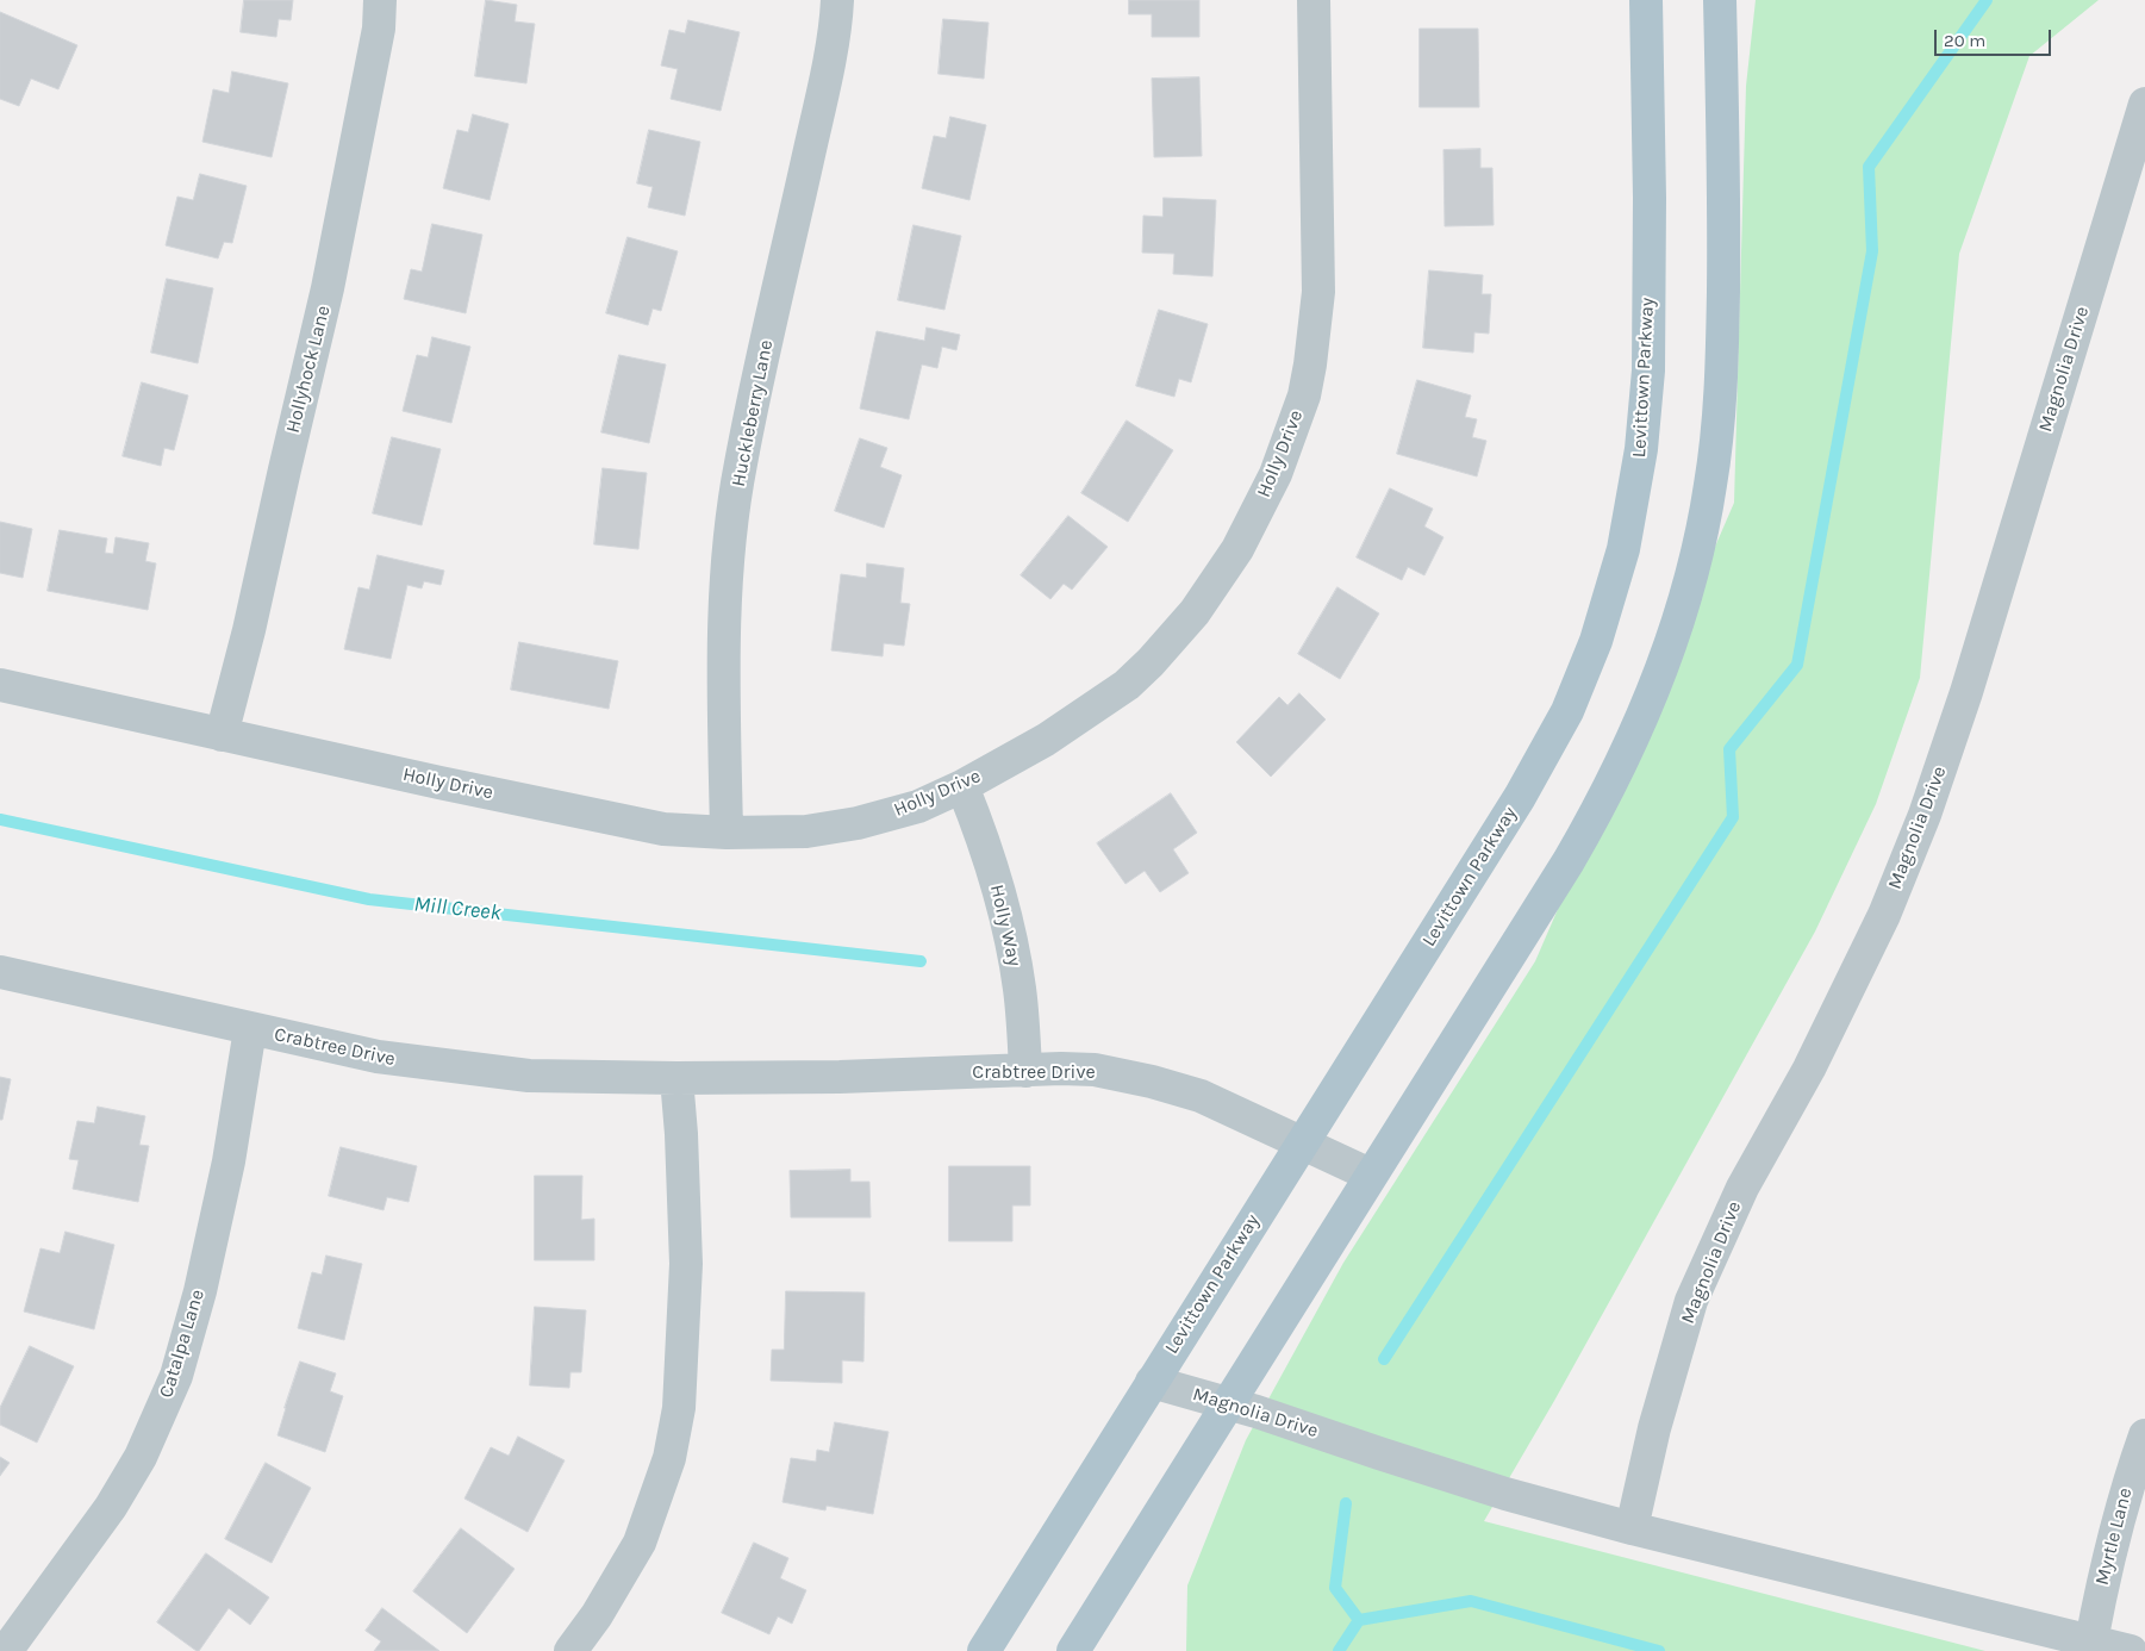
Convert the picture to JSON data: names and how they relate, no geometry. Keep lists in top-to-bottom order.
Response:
{
  "streets": {
    "main road": ["Levittown Parkway"],
    "street": [
      "Hollyhock Lane",
      "Magnolia Drive",
      "Huckleberry Lane",
      "Holly Drive",
      "Holly Way",
      "Crabtree Drive",
      "Catalpa Lane",
      "Myrtle Lane"
    ]
  },
  "crossings": [
    ["Hollyhock Lane", "Holly Drive"],
    ["Magnolia Drive", "Levittown Parkway"],
    ["Magnolia Drive", "Myrtle Lane"],
    ["Levittown Parkway", "Crabtree Drive"],
    ["Huckleberry Lane", "Holly Drive"],
    ["Holly Drive", "Holly Way"],
    ["Holly Way", "Crabtree Drive"],
    ["Crabtree Drive", "Catalpa Lane"]
  ],
  "water": ["Mill Creek"],
  "scale_bar": "20 m"
}
